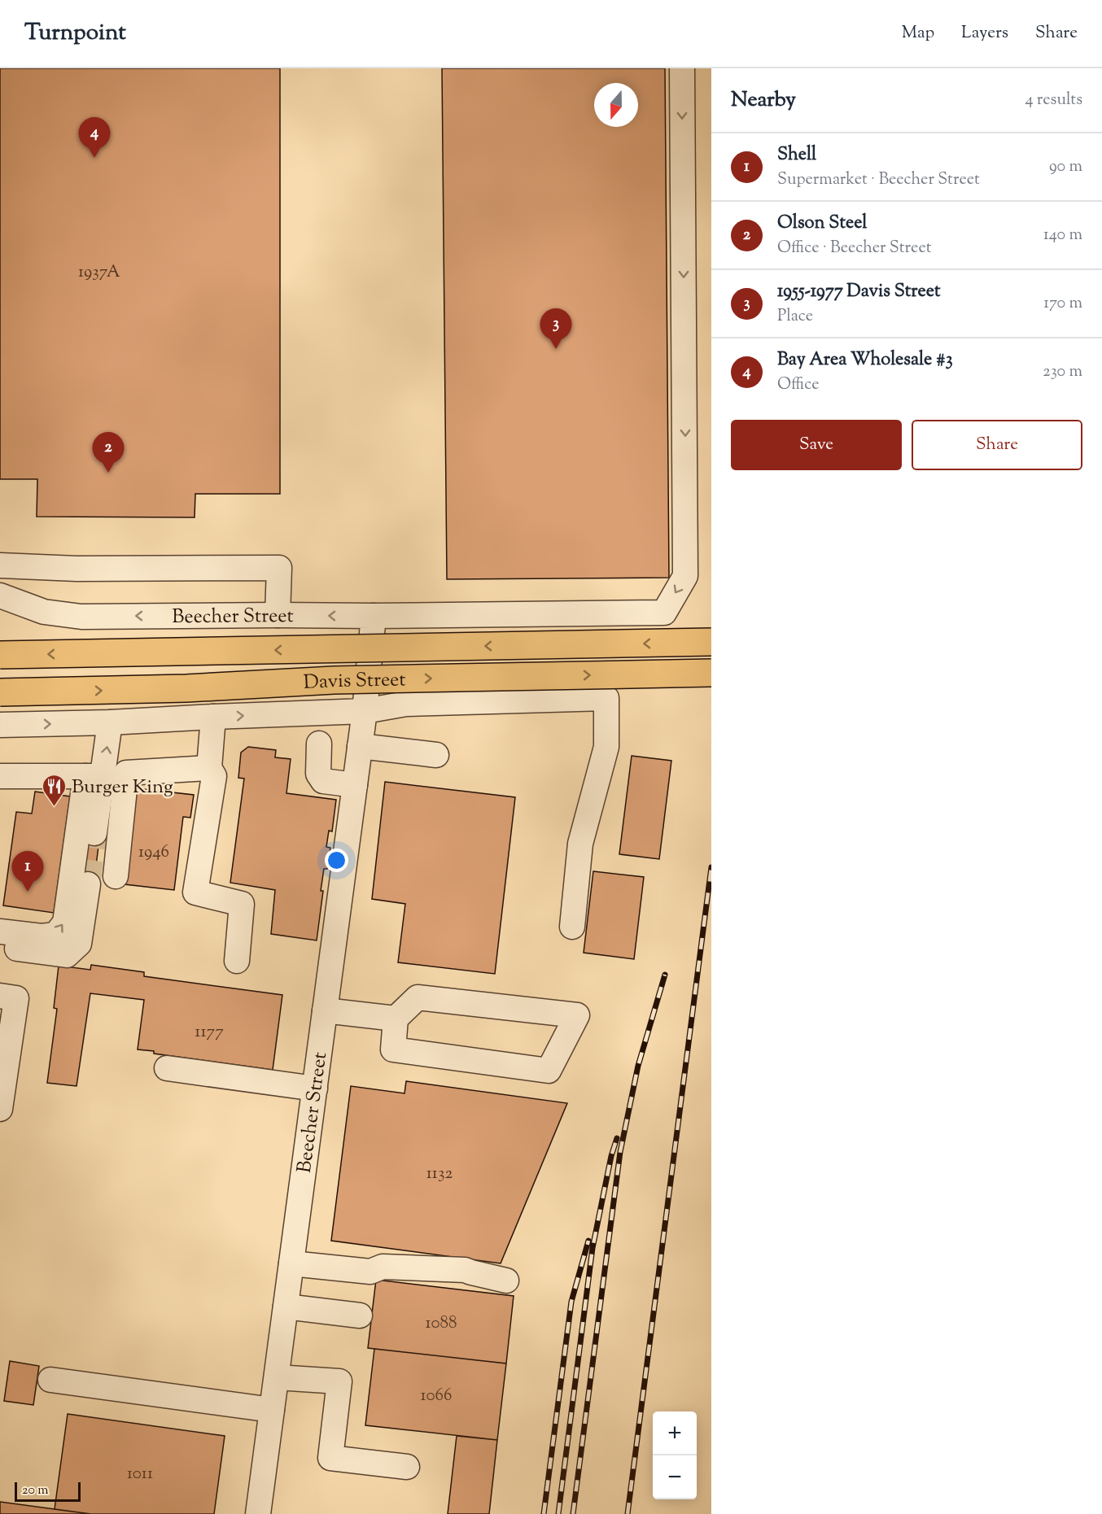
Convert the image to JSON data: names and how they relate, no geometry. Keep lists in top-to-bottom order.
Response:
{
  "streets": {
    "main road": ["Davis Street"],
    "street": ["Beecher Street"]
  },
  "places": {
    "restaurant": ["Burger King"]
  },
  "house_numbers": [
    "1937A",
    "1946",
    "1177",
    "1132",
    "1088",
    "1066",
    "1011"
  ],
  "scale_bar": "20 m",
  "north": "bottom",
  "page": {
    "header": "Turnpoint",
    "nav": ["Map", "Layers", "Share"],
    "heading": ["Nearby", "4 results"],
    "pins": [
      "4",
      "3",
      "2",
      "1"
    ],
    "list": [
      {
        "mark": "1",
        "name": "Shell",
        "note": "Supermarket · Beecher Street",
        "value": "90 m"
      },
      {
        "mark": "2",
        "name": "Olson Steel",
        "note": "Office · Beecher Street",
        "value": "140 m"
      },
      {
        "mark": "3",
        "name": "1955-1977 Davis Street",
        "note": "Place",
        "value": "170 m"
      },
      {
        "mark": "4",
        "name": "Bay Area Wholesale #3",
        "note": "Office",
        "value": "230 m"
      }
    ],
    "buttons": ["Save", "Share"],
    "map_buttons": ["+", "−"],
    "scale": "20 m"
  }
}
